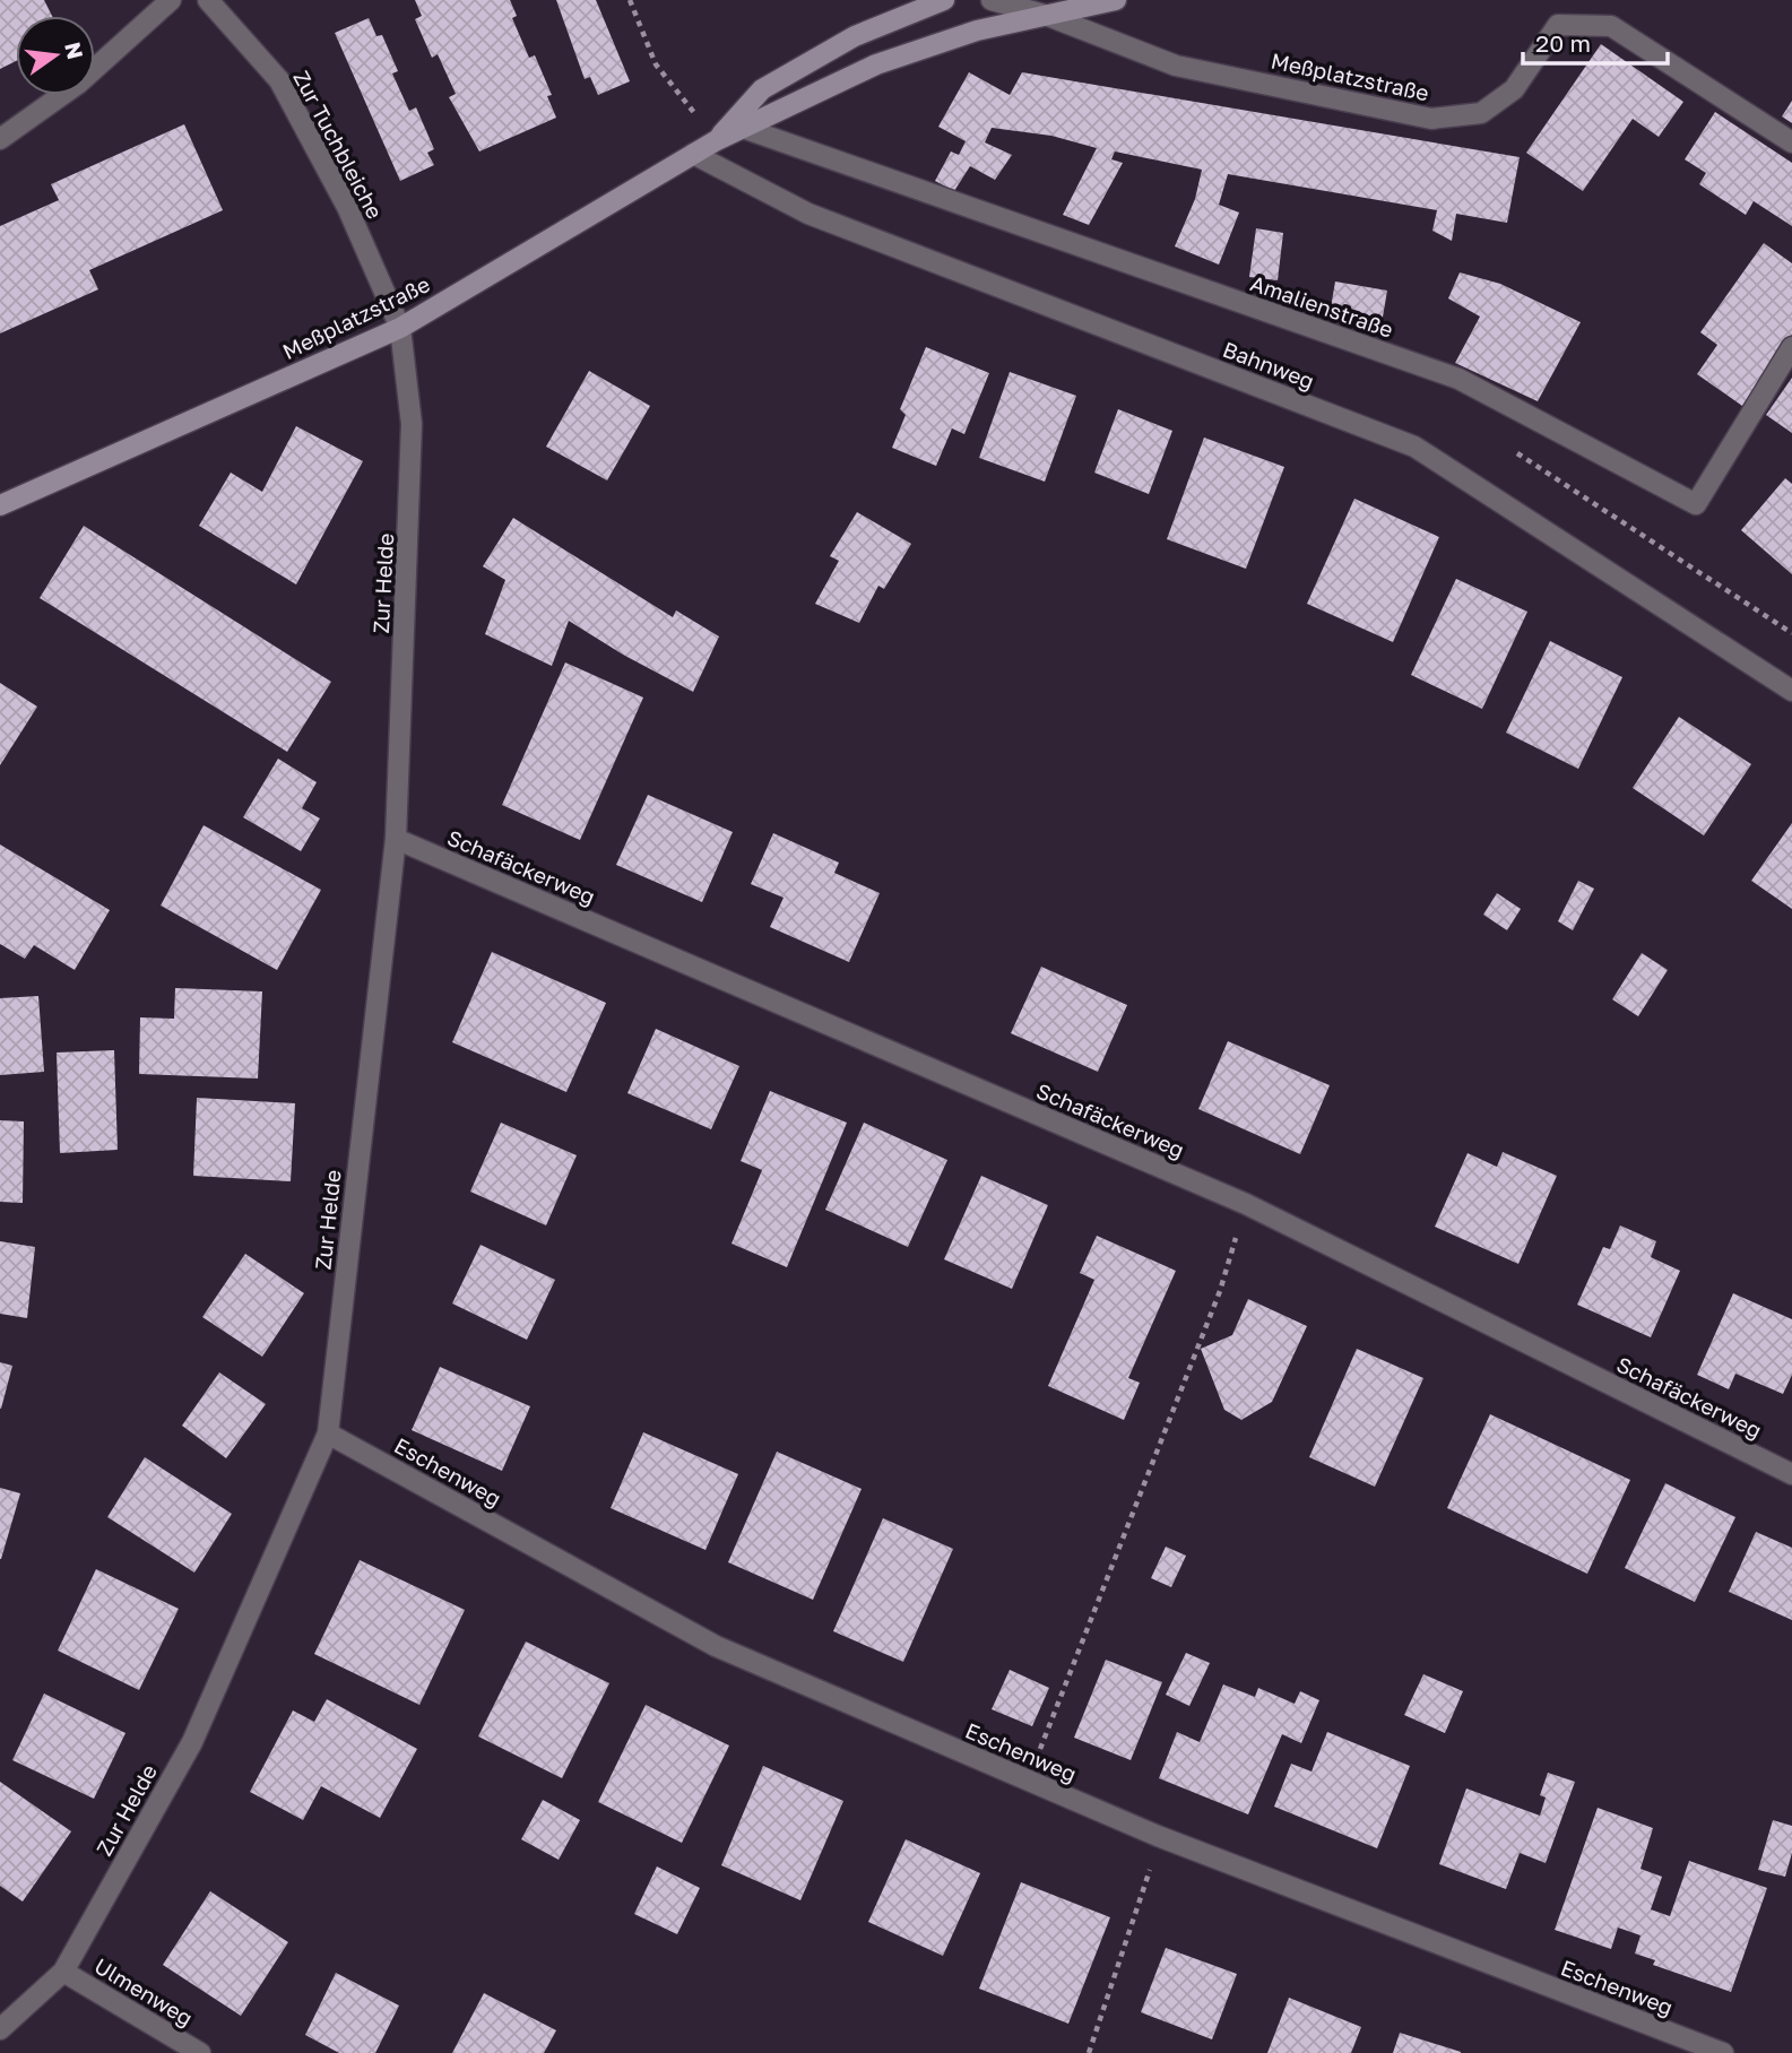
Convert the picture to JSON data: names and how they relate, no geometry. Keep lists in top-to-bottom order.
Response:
{
  "streets": {
    "main road": ["Meßplatzstraße"],
    "street": [
      "Zur Tuchbleiche",
      "Amalienstraße",
      "Bahnweg",
      "Zur Helde",
      "Schafäckerweg",
      "Eschenweg",
      "Ulmenweg"
    ]
  },
  "crossings": [
    ["Meßplatzstraße", "Zur Tuchbleiche"],
    ["Meßplatzstraße", "Amalienstraße"],
    ["Meßplatzstraße", "Bahnweg"],
    ["Meßplatzstraße", "Zur Helde"],
    ["Zur Tuchbleiche", "Zur Helde"],
    ["Zur Helde", "Schafäckerweg"],
    ["Zur Helde", "Eschenweg"],
    ["Zur Helde", "Ulmenweg"]
  ],
  "scale_bar": "20 m",
  "north": "right"
}
